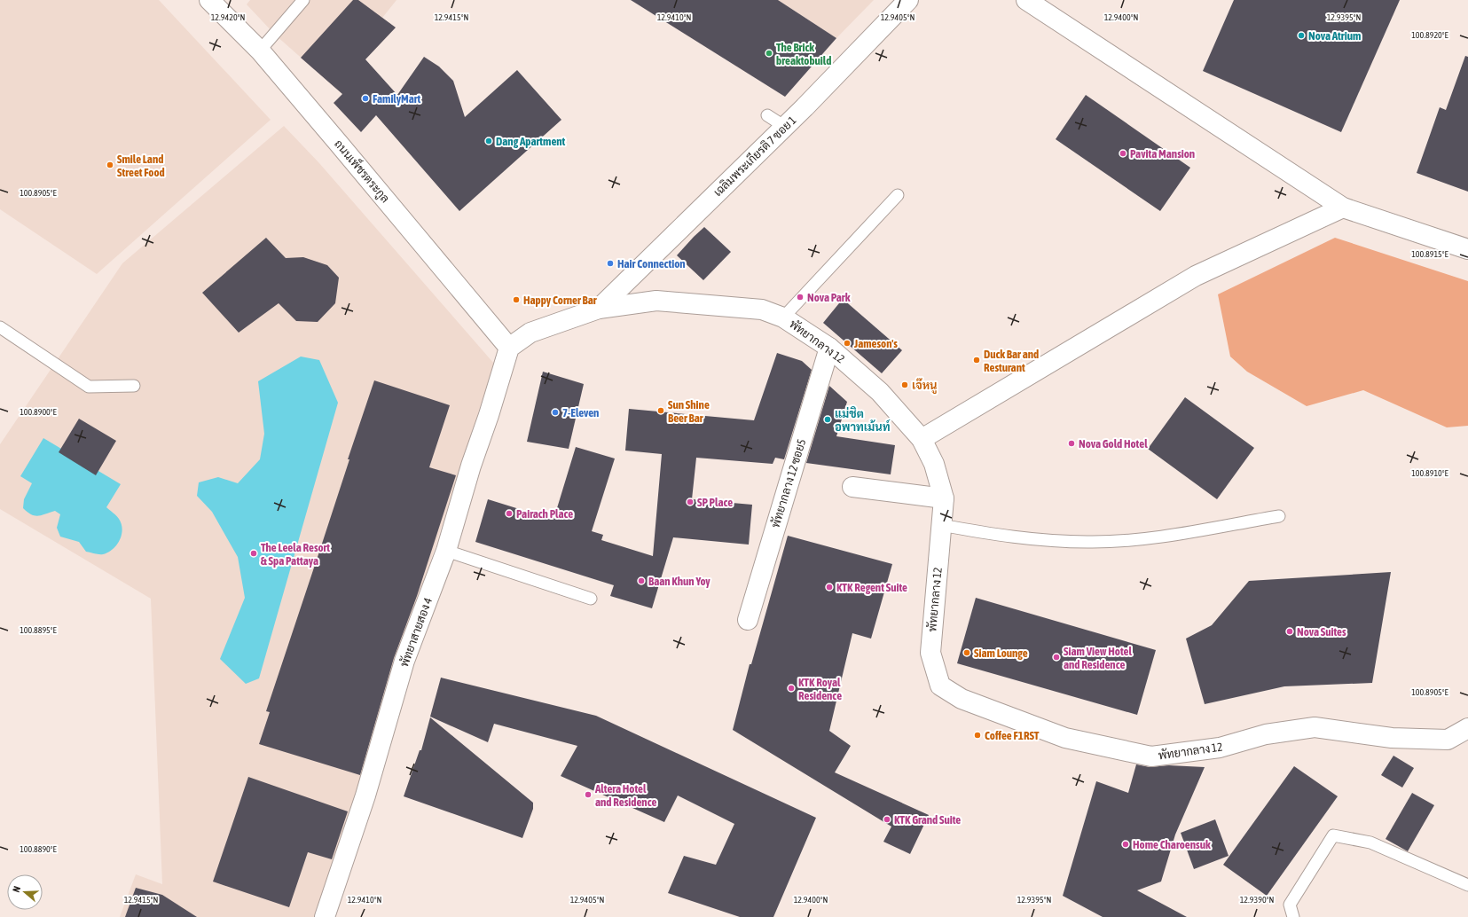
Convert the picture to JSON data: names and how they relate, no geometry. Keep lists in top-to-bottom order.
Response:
{
  "streets": {
    "street": [
      "เฉลิมพระเกียรติ 7 ซอย 1",
      "ถนนเพ็ชรตระกูล",
      "พัทยากลาง 12",
      "พัทยากลาง 12 ซอย5",
      "พัทยาสายสอง 4"
    ]
  },
  "crossings": [
    ["เฉลิมพระเกียรติ 7 ซอย 1", "พัทยากลาง 12"],
    ["ถนนเพ็ชรตระกูล", "พัทยากลาง 12"],
    ["ถนนเพ็ชรตระกูล", "พัทยาสายสอง 4"],
    ["พัทยากลาง 12", "พัทยากลาง 12 ซอย5"],
    ["พัทยากลาง 12", "พัทยาสายสอง 4"]
  ],
  "places": [
    "Nova Atrium",
    "The Brick breaktobuild",
    "FamilyMart",
    "Dang Apartment",
    "Pavita Mansion",
    "Smile Land Street Food",
    "Hair Connection",
    "Nova Park",
    "Happy Corner Bar",
    "Jameson's",
    "Duck Bar and Resturant",
    "เจ๊หนู",
    "Sun Shine Beer Bar",
    "7-Eleven",
    "แม่ชิต อพาทเม้นท์",
    "Nova Gold Hotel",
    "SP Place",
    "Pairach Place",
    "The Leela Resort & Spa Pattaya",
    "Baan Khun Yoy",
    "KTK Regent Suite",
    "Nova Suites",
    "Siam Lounge",
    "Siam View Hotel and Residence",
    "KTK Royal Residence",
    "Coffee F1RST",
    "Altera Hotel and Residence",
    "KTK Grand Suite",
    "Home Charoensuk"
  ],
  "north": "left",
  "coordinates": [
    "12.9420°N",
    "12.9415°N",
    "12.9410°N",
    "12.9405°N",
    "12.9400°N",
    "12.9395°N",
    "100.8920°E",
    "100.8905°E",
    "100.8915°E",
    "100.8900°E",
    "100.8910°E",
    "100.8895°E",
    "100.8890°E",
    "12.9390°N"
  ]
}
